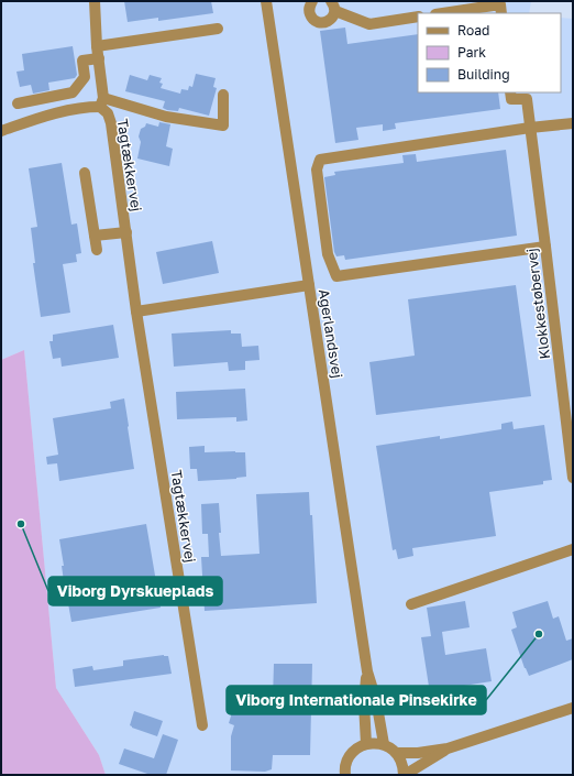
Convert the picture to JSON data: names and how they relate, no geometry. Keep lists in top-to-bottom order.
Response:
{
  "streets": {
    "street": ["Tagtækkervej", "Klokkestøbervej", "Agerlandsvej"]
  },
  "places": ["Viborg Dyrskueplads", "Viborg Internationale Pinsekirke"],
  "legend": ["Road", "Park", "Building"]
}
